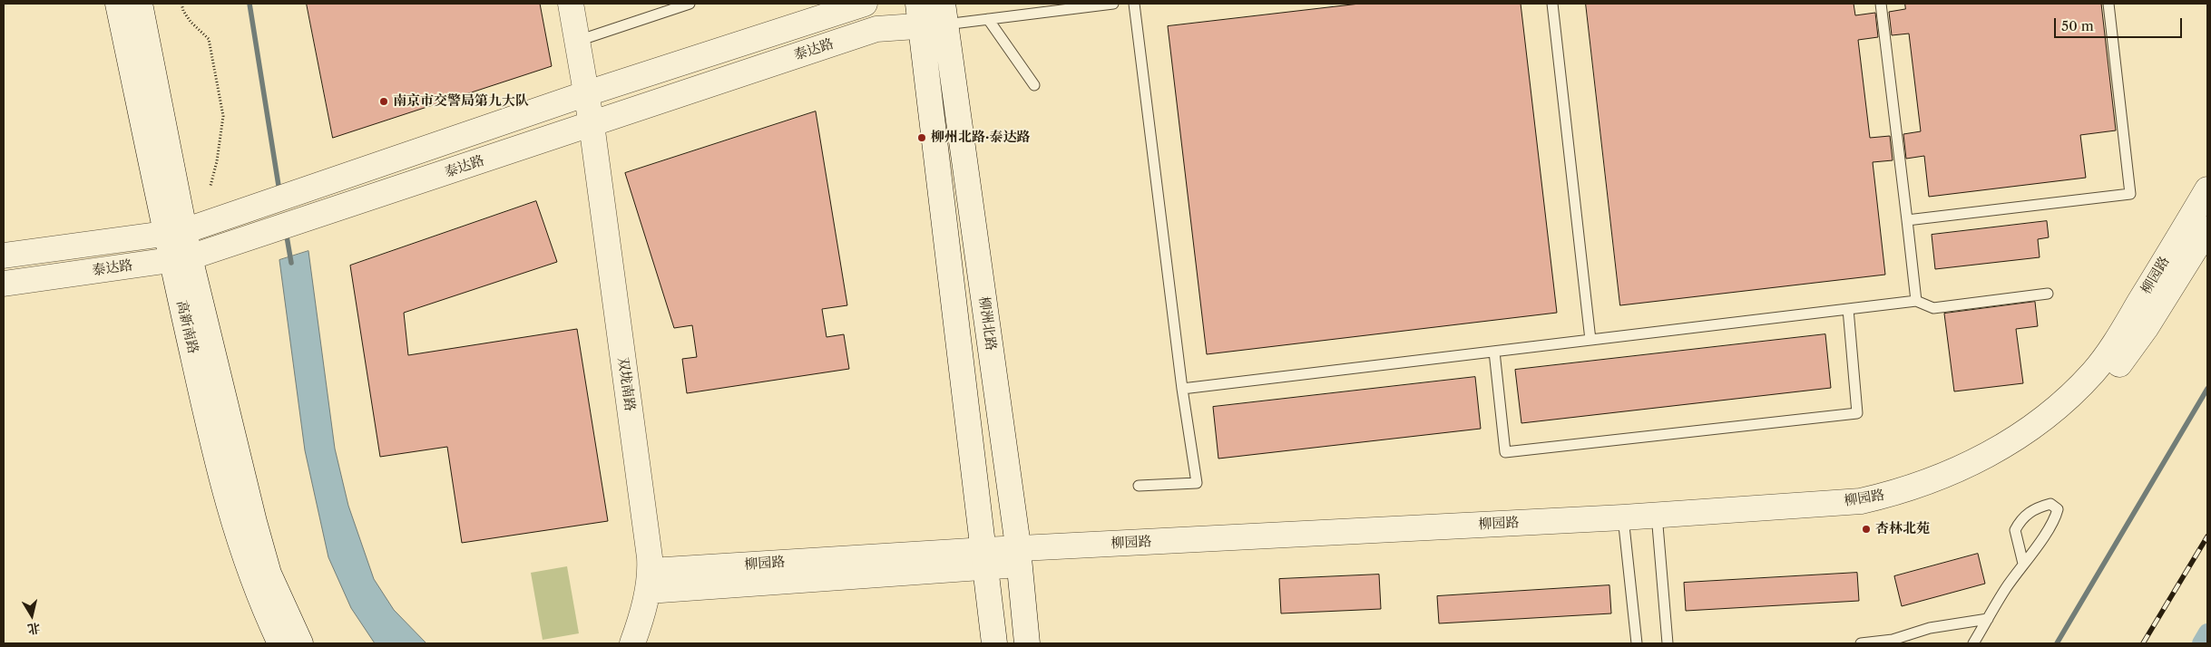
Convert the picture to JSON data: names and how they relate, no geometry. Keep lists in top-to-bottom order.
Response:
{
  "streets": {
    "street": [
      "泰达路",
      "柳园路",
      "柳洲北路",
      "高新南路",
      "双垅南路"
    ]
  },
  "crossings": [
    ["泰达路", "柳洲北路"],
    ["泰达路", "高新南路"],
    ["泰达路", "双垅南路"],
    ["柳园路", "柳洲北路"],
    ["柳园路", "双垅南路"]
  ],
  "places": ["南京市交警局第九大队", "柳州北路·泰达路", "杏林北苑"],
  "scale_bar": "50 m",
  "north": "bottom"
}
